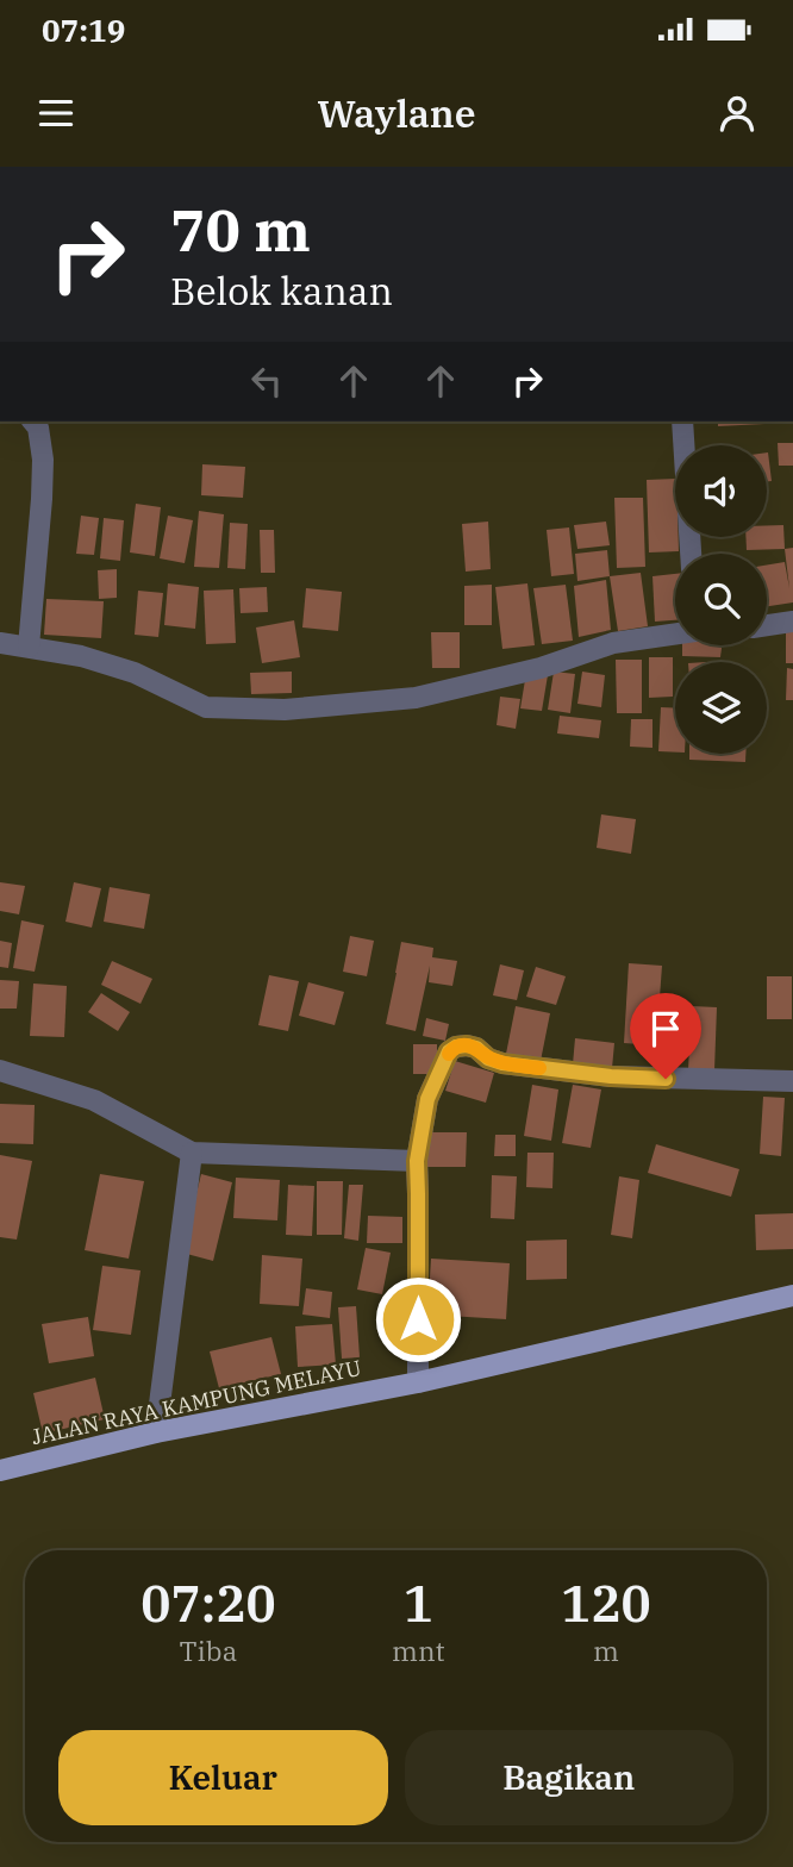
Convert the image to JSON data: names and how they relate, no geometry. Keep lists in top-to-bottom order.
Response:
{
  "streets": {
    "main road": ["JALAN RAYA KAMPUNG MELAYU"]
  },
  "page": {
    "status": "07:19",
    "header": "Waylane",
    "turn": ["70 m", "Belok kanan"],
    "eta": [
      "07:20",
      "Tiba",
      "1",
      "mnt",
      "120",
      "m"
    ],
    "buttons": ["Keluar", "Bagikan"]
  }
}
